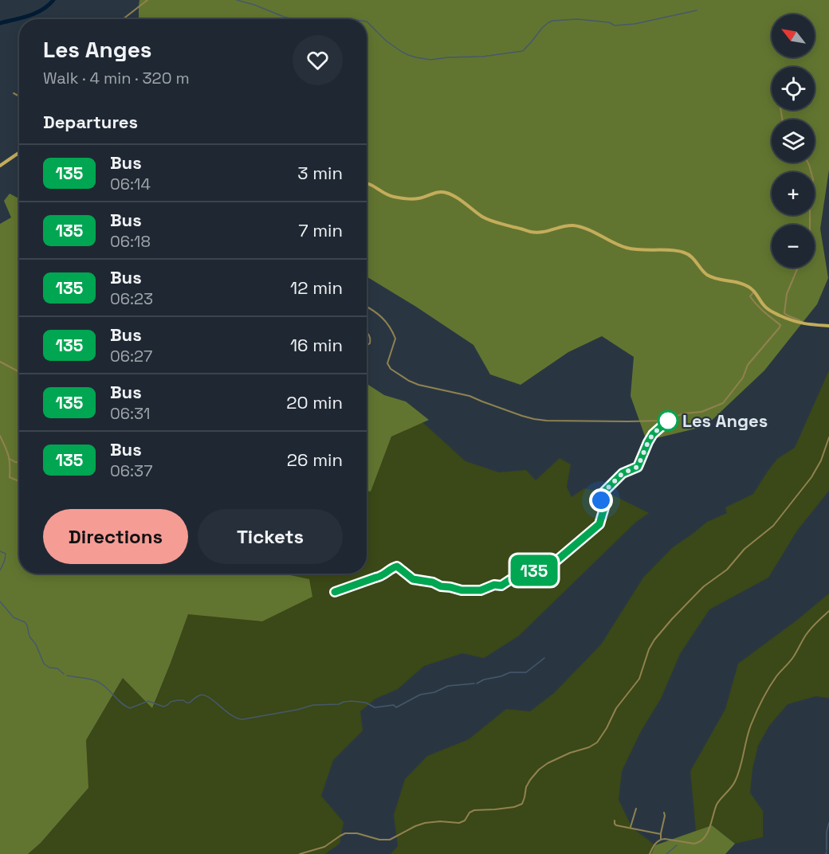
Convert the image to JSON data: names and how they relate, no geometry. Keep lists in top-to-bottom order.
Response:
{
  "places": ["Les Anges"],
  "lines": ["bus line 135"],
  "north": "top left",
  "page": {
    "on_map": "135",
    "map_buttons": ["+", "−"],
    "heading": [
      ["Les Anges", "Walk · 4 min · 320 m"],
      "Departures"
    ],
    "list": [
      {
        "mark": "135",
        "name": "Bus",
        "note": "06:14",
        "value": "3 min"
      },
      {
        "mark": "135",
        "name": "Bus",
        "note": "06:18",
        "value": "7 min"
      },
      {
        "mark": "135",
        "name": "Bus",
        "note": "06:23",
        "value": "12 min"
      },
      {
        "mark": "135",
        "name": "Bus",
        "note": "06:27",
        "value": "16 min"
      },
      {
        "mark": "135",
        "name": "Bus",
        "note": "06:31",
        "value": "20 min"
      },
      {
        "mark": "135",
        "name": "Bus",
        "note": "06:37",
        "value": "26 min"
      }
    ],
    "buttons": ["Directions", "Tickets"]
  }
}
